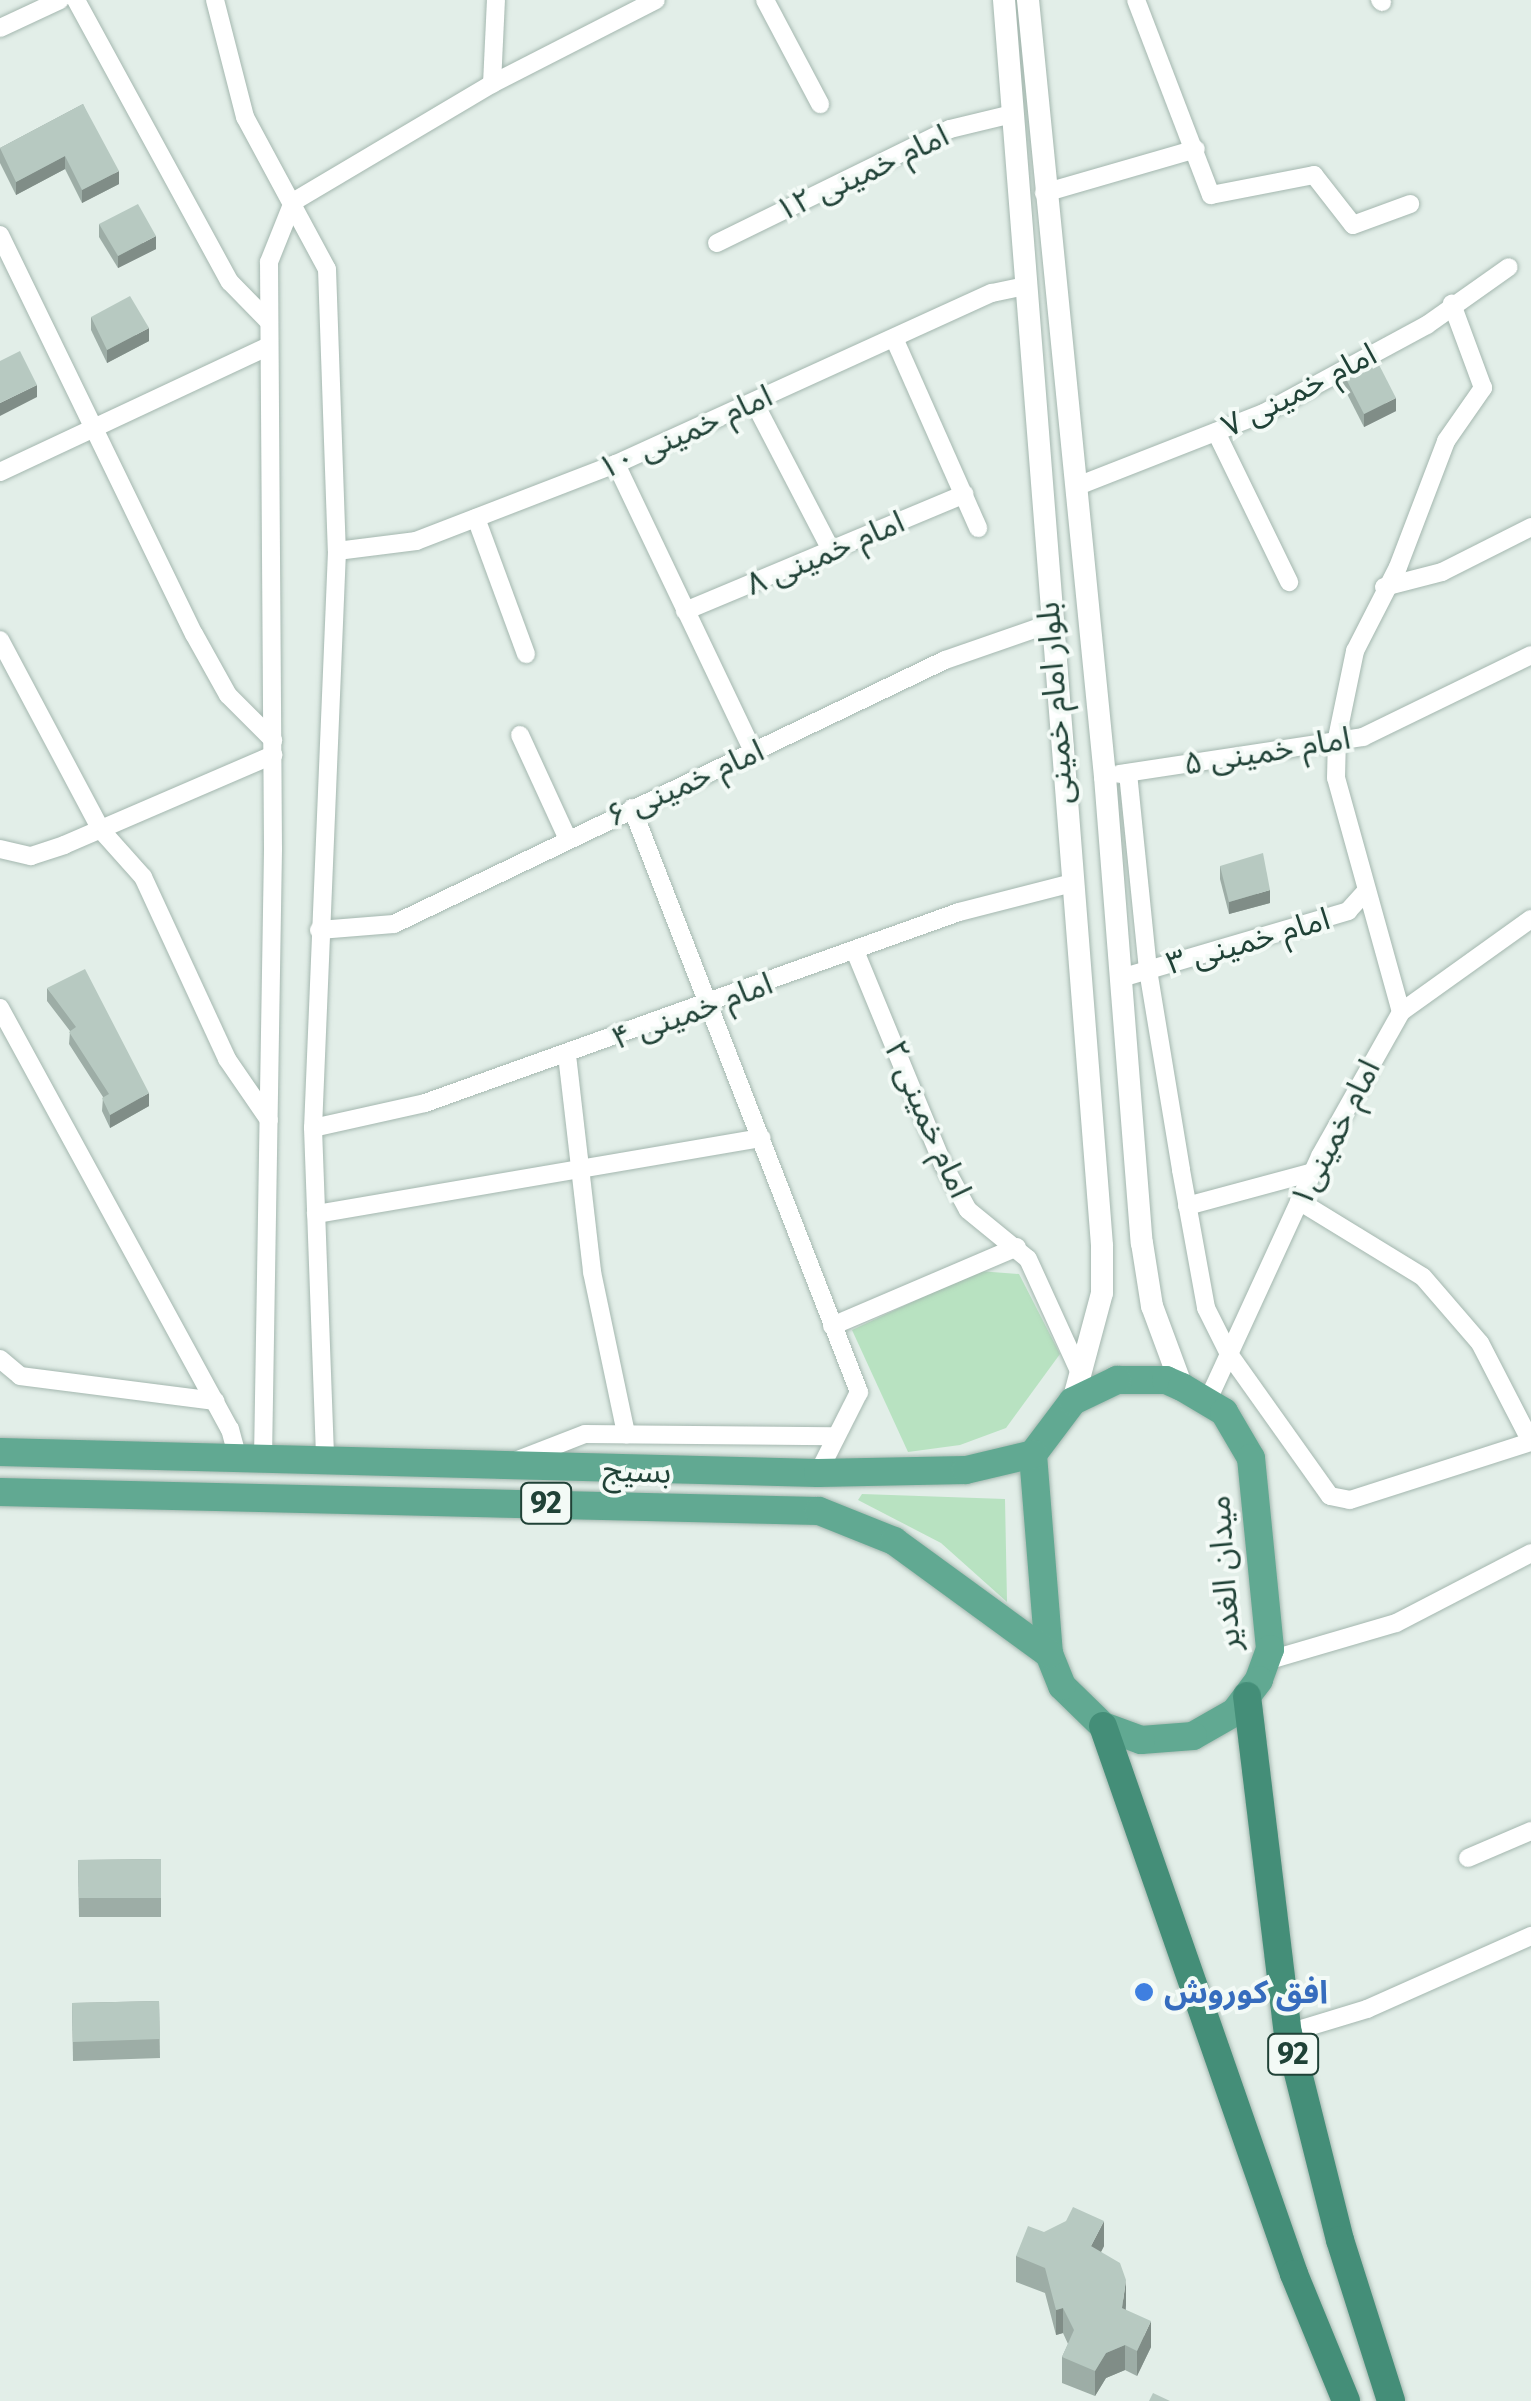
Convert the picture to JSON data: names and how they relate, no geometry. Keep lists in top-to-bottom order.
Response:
{
  "streets": {
    "highway": ["92"],
    "main road": ["بلوار امام خمینی", "بسیج", "میدان الغدیر"],
    "street": [
      "امام خمینی ۱۲",
      "امام خمینی ۷",
      "امام خمینی ۱۰",
      "امام خمینی ۸",
      "امام خمینی ۵",
      "امام خمینی ۶",
      "امام خمینی ۳",
      "امام خمینی ۴",
      "امام خمینی ۲",
      "امام خمینی۱"
    ]
  },
  "crossings": [
    ["امام خمینی ۱۲", "بلوار امام خمینی"],
    ["امام خمینی ۷", "بلوار امام خمینی"],
    ["امام خمینی ۱۰", "بلوار امام خمینی"],
    ["بلوار امام خمینی", "امام خمینی ۵"],
    ["بلوار امام خمینی", "امام خمینی ۶"],
    ["بلوار امام خمینی", "امام خمینی ۳"],
    ["بلوار امام خمینی", "امام خمینی ۴"],
    ["بلوار امام خمینی", "امام خمینی ۲"],
    ["بلوار امام خمینی", "امام خمینی۱"],
    ["بلوار امام خمینی", "بسیج"],
    ["بلوار امام خمینی", "92"],
    ["بلوار امام خمینی", "میدان الغدیر"],
    ["امام خمینی ۴", "امام خمینی ۲"],
    ["امام خمینی۱", "بسیج"],
    ["امام خمینی۱", "92"],
    ["امام خمینی۱", "میدان الغدیر"],
    ["بسیج", "92"],
    ["بسیج", "میدان الغدیر"],
    ["92", "میدان الغدیر"]
  ],
  "places": ["افق کوروش"]
}
